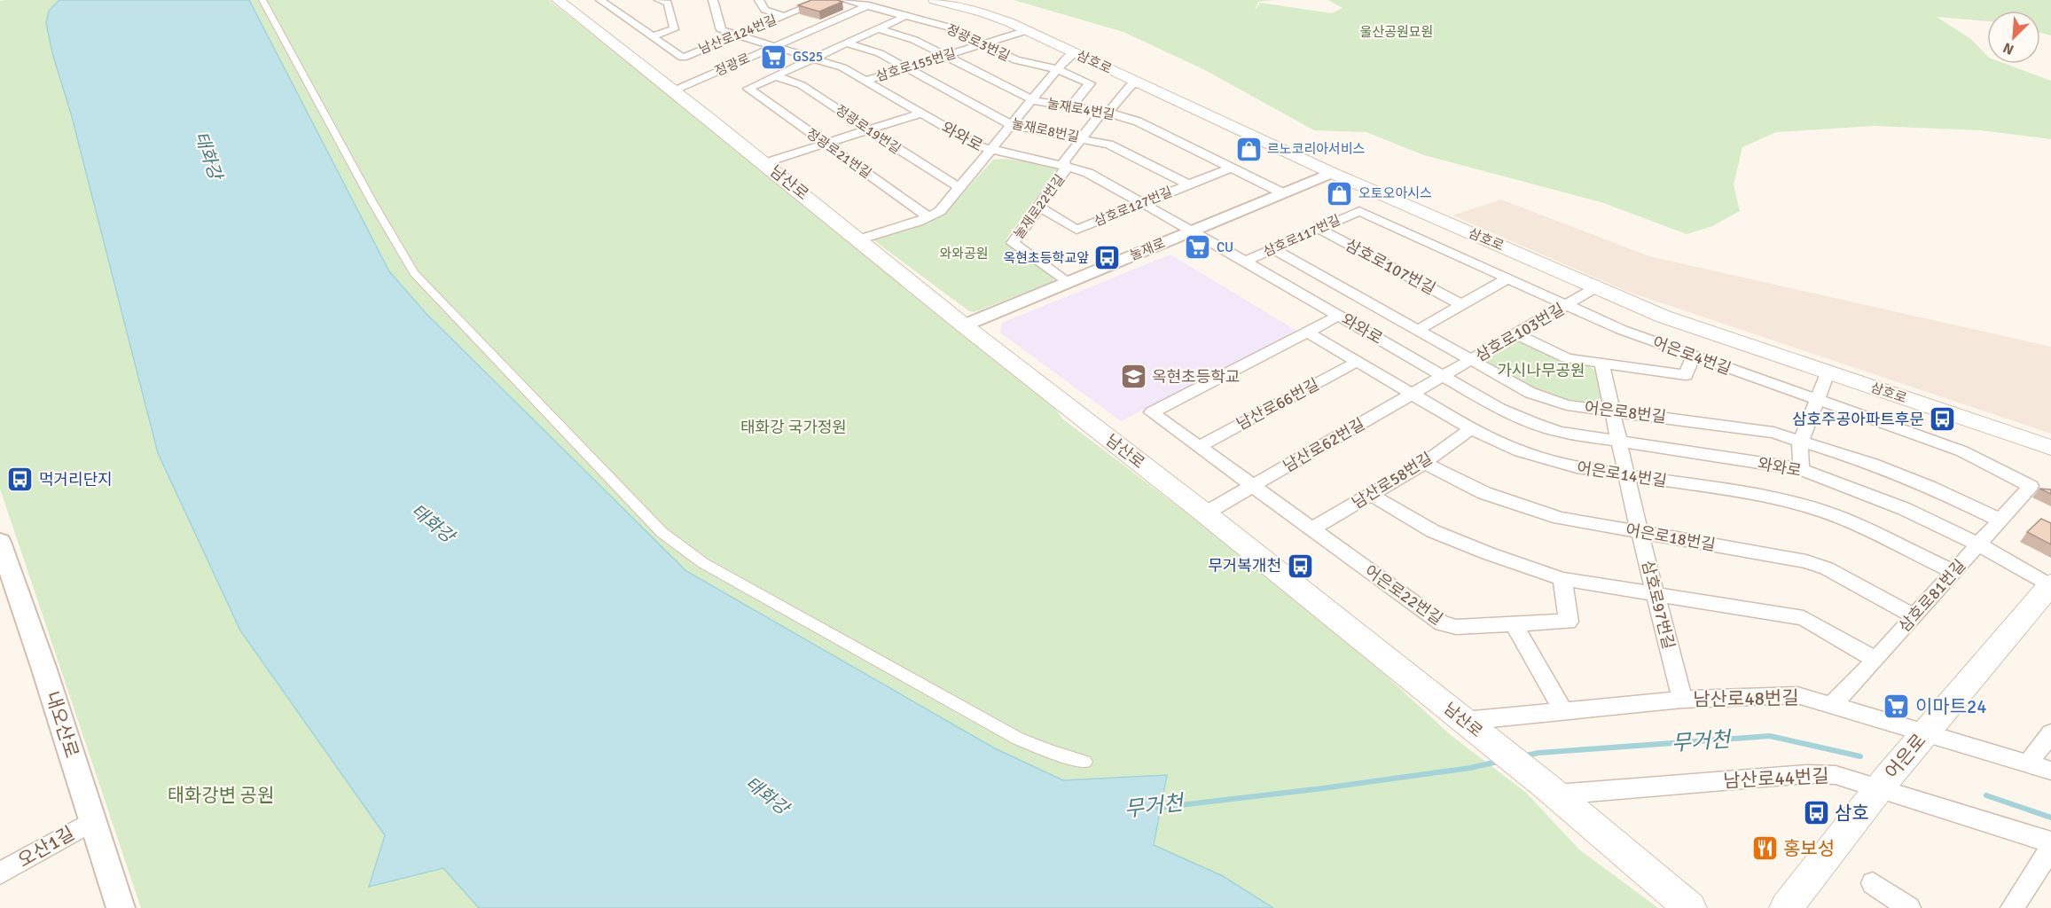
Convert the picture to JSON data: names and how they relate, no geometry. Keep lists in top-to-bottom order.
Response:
{
  "streets": {
    "main road": ["삼호로", "남산로", "어은로"],
    "street": [
      "남산로124번길",
      "정광로3번길",
      "정광로",
      "삼호로155번길",
      "눌재로4번길",
      "정광로19번길",
      "눌재로8번길",
      "와와로",
      "정광로21번길",
      "눌재로22번길",
      "삼호로127번길",
      "삼호로117번길",
      "눌재로",
      "삼호로107번길",
      "삼호로103번길",
      "어은로4번길",
      "남산로66번길",
      "어은로8번길",
      "남산로62번길",
      "어은로14번길",
      "남산로58번길",
      "어은로18번길",
      "어은로22번길",
      "삼호로81번길",
      "삼호로97번길",
      "남산로48번길",
      "내오산로",
      "남산로44번길",
      "오산1길"
    ]
  },
  "crossings": [
    ["남산로124번길", "와와로"],
    ["정광로3번길", "정광로"],
    ["정광로3번길", "삼호로155번길"],
    ["정광로3번길", "눌재로4번길"],
    ["삼호로", "삼호로155번길"],
    ["삼호로", "눌재로"],
    ["삼호로", "삼호로103번길"],
    ["정광로", "와와로"],
    ["정광로", "남산로"],
    ["삼호로155번길", "눌재로4번길"],
    ["삼호로155번길", "눌재로8번길"],
    ["삼호로155번길", "와와로"],
    ["눌재로4번길", "삼호로127번길"],
    ["눌재로4번길", "눌재로"],
    ["정광로19번길", "정광로21번길"],
    ["눌재로8번길", "눌재로22번길"],
    ["눌재로8번길", "삼호로127번길"],
    ["와와로", "눌재로22번길"],
    ["와와로", "삼호로127번길"],
    ["와와로", "삼호로117번길"],
    ["와와로", "눌재로"],
    ["와와로", "삼호로103번길"],
    ["와와로", "남산로62번길"],
    ["와와로", "삼호로81번길"],
    ["와와로", "삼호로97번길"],
    ["와와로", "어은로"],
    ["남산로", "눌재로"],
    ["남산로", "남산로62번길"],
    ["남산로", "남산로48번길"],
    ["남산로", "남산로44번길"],
    ["눌재로22번길", "삼호로127번길"],
    ["눌재로22번길", "눌재로"],
    ["삼호로117번길", "삼호로107번길"],
    ["삼호로117번길", "어은로4번길"],
    ["삼호로117번길", "어은로8번길"],
    ["삼호로107번길", "어은로4번길"],
    ["삼호로107번길", "어은로8번길"],
    ["삼호로103번길", "어은로4번길"],
    ["삼호로103번길", "어은로8번길"],
    ["삼호로103번길", "남산로62번길"],
    ["어은로4번길", "삼호로81번길"],
    ["남산로66번길", "어은로14번길"],
    ["남산로66번길", "어은로22번길"],
    ["어은로8번길", "삼호로81번길"],
    ["어은로8번길", "삼호로97번길"],
    ["남산로62번길", "어은로14번길"],
    ["남산로62번길", "어은로22번길"],
    ["어은로14번길", "남산로58번길"],
    ["어은로14번길", "어은로22번길"],
    ["어은로14번길", "삼호로81번길"],
    ["어은로14번길", "삼호로97번길"],
    ["남산로58번길", "어은로18번길"],
    ["남산로58번길", "어은로22번길"],
    ["어은로18번길", "삼호로81번길"],
    ["어은로18번길", "삼호로97번길"],
    ["삼호로81번길", "남산로48번길"],
    ["삼호로97번길", "남산로48번길"],
    ["남산로48번길", "어은로"],
    ["내오산로", "오산1길"],
    ["어은로", "남산로44번길"]
  ],
  "water": ["태화강", "무거천"],
  "parks": [
    "울산공원묘원",
    "와와공원",
    "가시나무공원",
    "태화강 국가정원",
    "태화강변 공원"
  ],
  "places": {
    "supermarket": ["GS25", "CU", "이마트24"],
    "shop": ["르노코리아서비스", "오토오아시스"],
    "bus stop": [
      "옥현초등학교앞",
      "삼호주공아파트후문",
      "먹거리단지",
      "무거복개천",
      "삼호"
    ],
    "school or university": ["옥현초등학교"],
    "restaurant": ["홍보성"]
  },
  "north": "bottom left"
}
